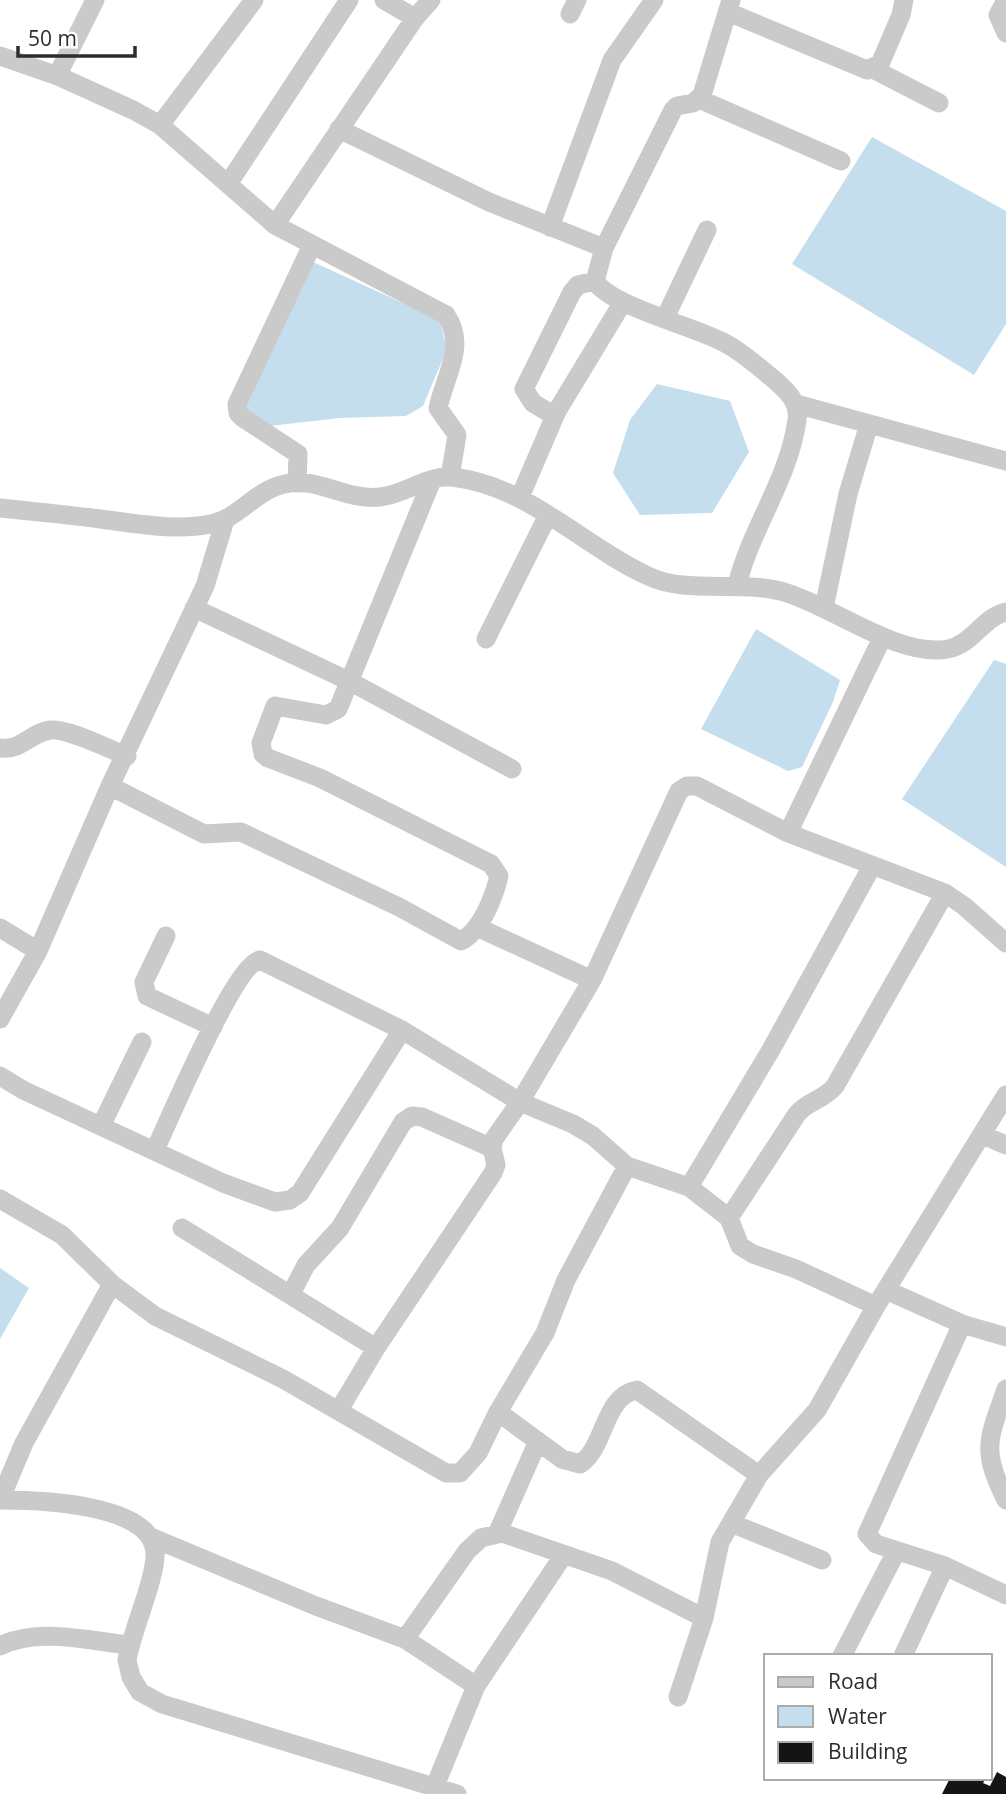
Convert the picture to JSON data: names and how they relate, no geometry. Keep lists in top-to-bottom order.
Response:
{
  "legend": ["Road", "Water", "Building"],
  "scale_bar": "50 m"
}
